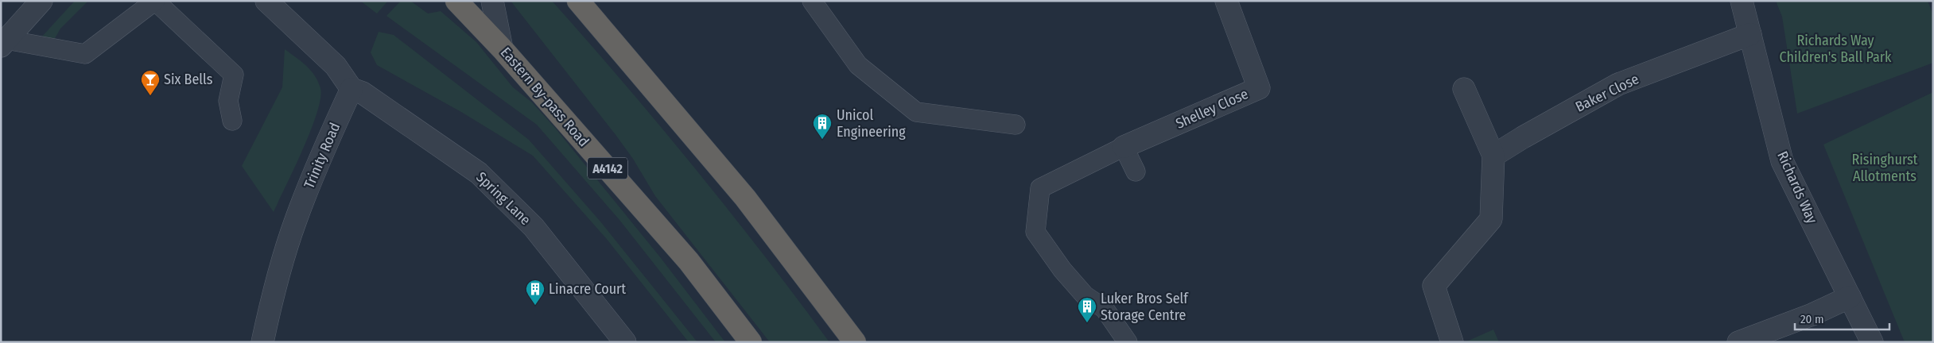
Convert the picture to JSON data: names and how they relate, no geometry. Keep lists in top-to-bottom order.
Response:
{
  "streets": {
    "highway": ["Eastern By-pass Road", "A4142"],
    "street": [
      "Baker Close",
      "Shelley Close",
      "Trinity Road",
      "Richards Way",
      "Spring Lane"
    ]
  },
  "crossings": [
    ["Baker Close", "Richards Way"],
    ["Trinity Road", "Spring Lane"]
  ],
  "parks": ["Richards Way Children's Ball Park", "Risinghurst Allotments"],
  "places": {
    "bar": ["Six Bells"],
    "building": ["Unicol Engineering", "Linacre Court", "Luker Bros Self Storage Centre"]
  },
  "scale_bar": "20 m"
}
